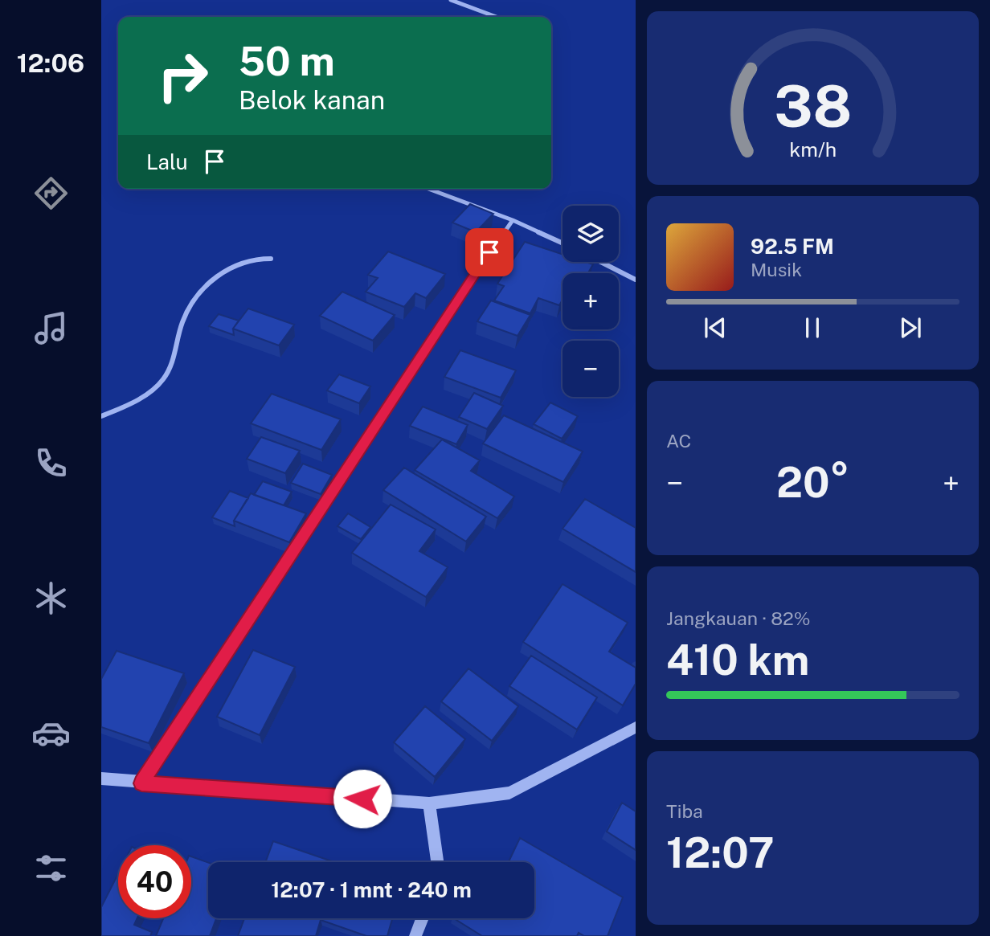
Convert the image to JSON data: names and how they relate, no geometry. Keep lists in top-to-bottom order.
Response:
{
  "page": {
    "tabs": "12:06",
    "turn": ["50 m", "Belok kanan"],
    "then": "Lalu",
    "map_buttons": ["+", "−"],
    "song": ["92.5 FM", "Musik"],
    "tile": [
      "AC",
      ["Jangkauan · 82%", "410 km"],
      ["Tiba", "12:07"]
    ],
    "heat": ["−", "20°", "+"],
    "limit": "40",
    "trip": "12:07 · 1 mnt · 240 m",
    "gauge": ["38", "km/h"]
  }
}
